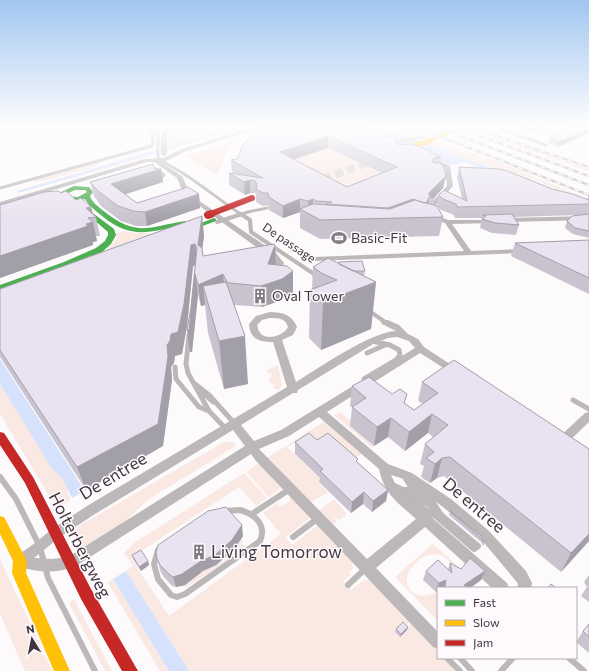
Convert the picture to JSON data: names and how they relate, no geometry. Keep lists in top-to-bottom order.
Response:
{
  "streets": {
    "main road": ["Holterbergweg"],
    "street": ["De passage", "De entree"]
  },
  "crossings": [
    ["De entree", "Holterbergweg"]
  ],
  "places": {
    "sports": ["Basic-Fit"],
    "building": ["Oval Tower", "Living Tomorrow"]
  },
  "legend": ["Fast", "Slow", "Jam"],
  "north": "top"
}
